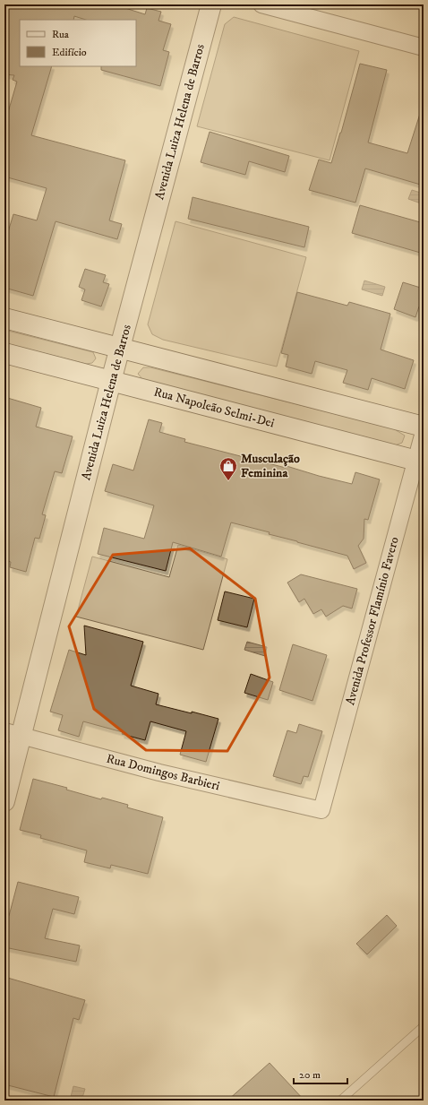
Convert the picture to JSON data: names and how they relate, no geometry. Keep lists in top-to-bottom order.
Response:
{
  "streets": {
    "main road": ["Avenida Luiza Helena de Barros", "Rua Napoleão Selmi-Dei"],
    "street": ["Avenida Professor Flamínio Favero", "Rua Domingos Barbieri"]
  },
  "crossings": [
    ["Avenida Luiza Helena de Barros", "Rua Napoleão Selmi-Dei"],
    ["Avenida Luiza Helena de Barros", "Rua Domingos Barbieri"],
    ["Rua Napoleão Selmi-Dei", "Avenida Professor Flamínio Favero"],
    ["Avenida Professor Flamínio Favero", "Rua Domingos Barbieri"]
  ],
  "places": {
    "shop": ["Musculação Feminina"]
  },
  "legend": ["Rua", "Edifício"],
  "scale_bar": "20 m"
}
